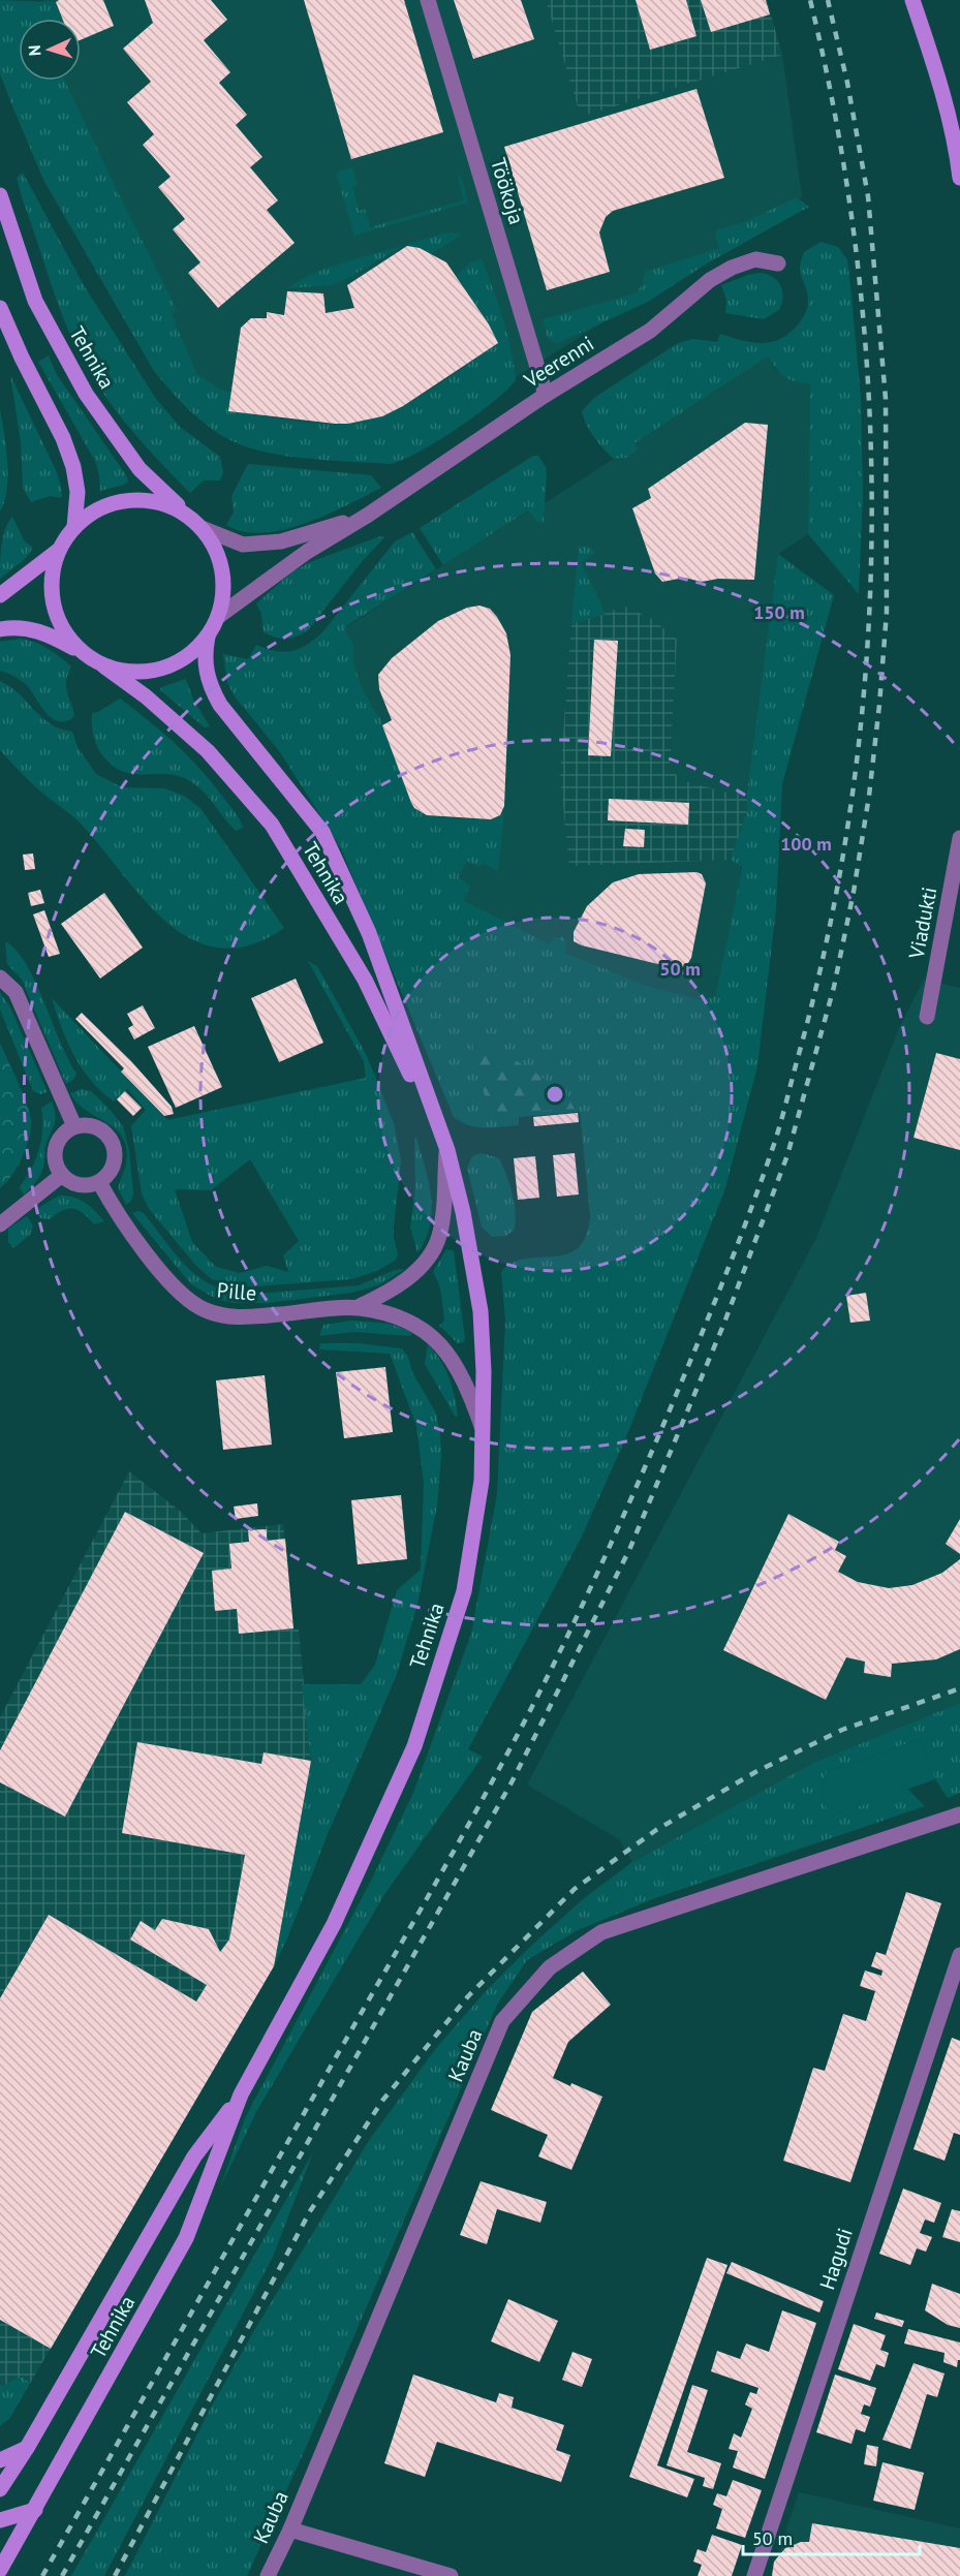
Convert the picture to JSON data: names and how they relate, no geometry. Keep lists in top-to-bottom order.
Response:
{
  "streets": {
    "main road": ["Tehnika"],
    "street": [
      "Töökoja",
      "Veerenni",
      "Viadukti",
      "Pille",
      "Kauba",
      "Hagudi"
    ]
  },
  "crossings": [
    ["Töökoja", "Veerenni"],
    ["Tehnika", "Veerenni"],
    ["Tehnika", "Pille"]
  ],
  "scale_bar": "50 m",
  "north": "left",
  "rings": ["150 m", "100 m", "50 m"]
}
